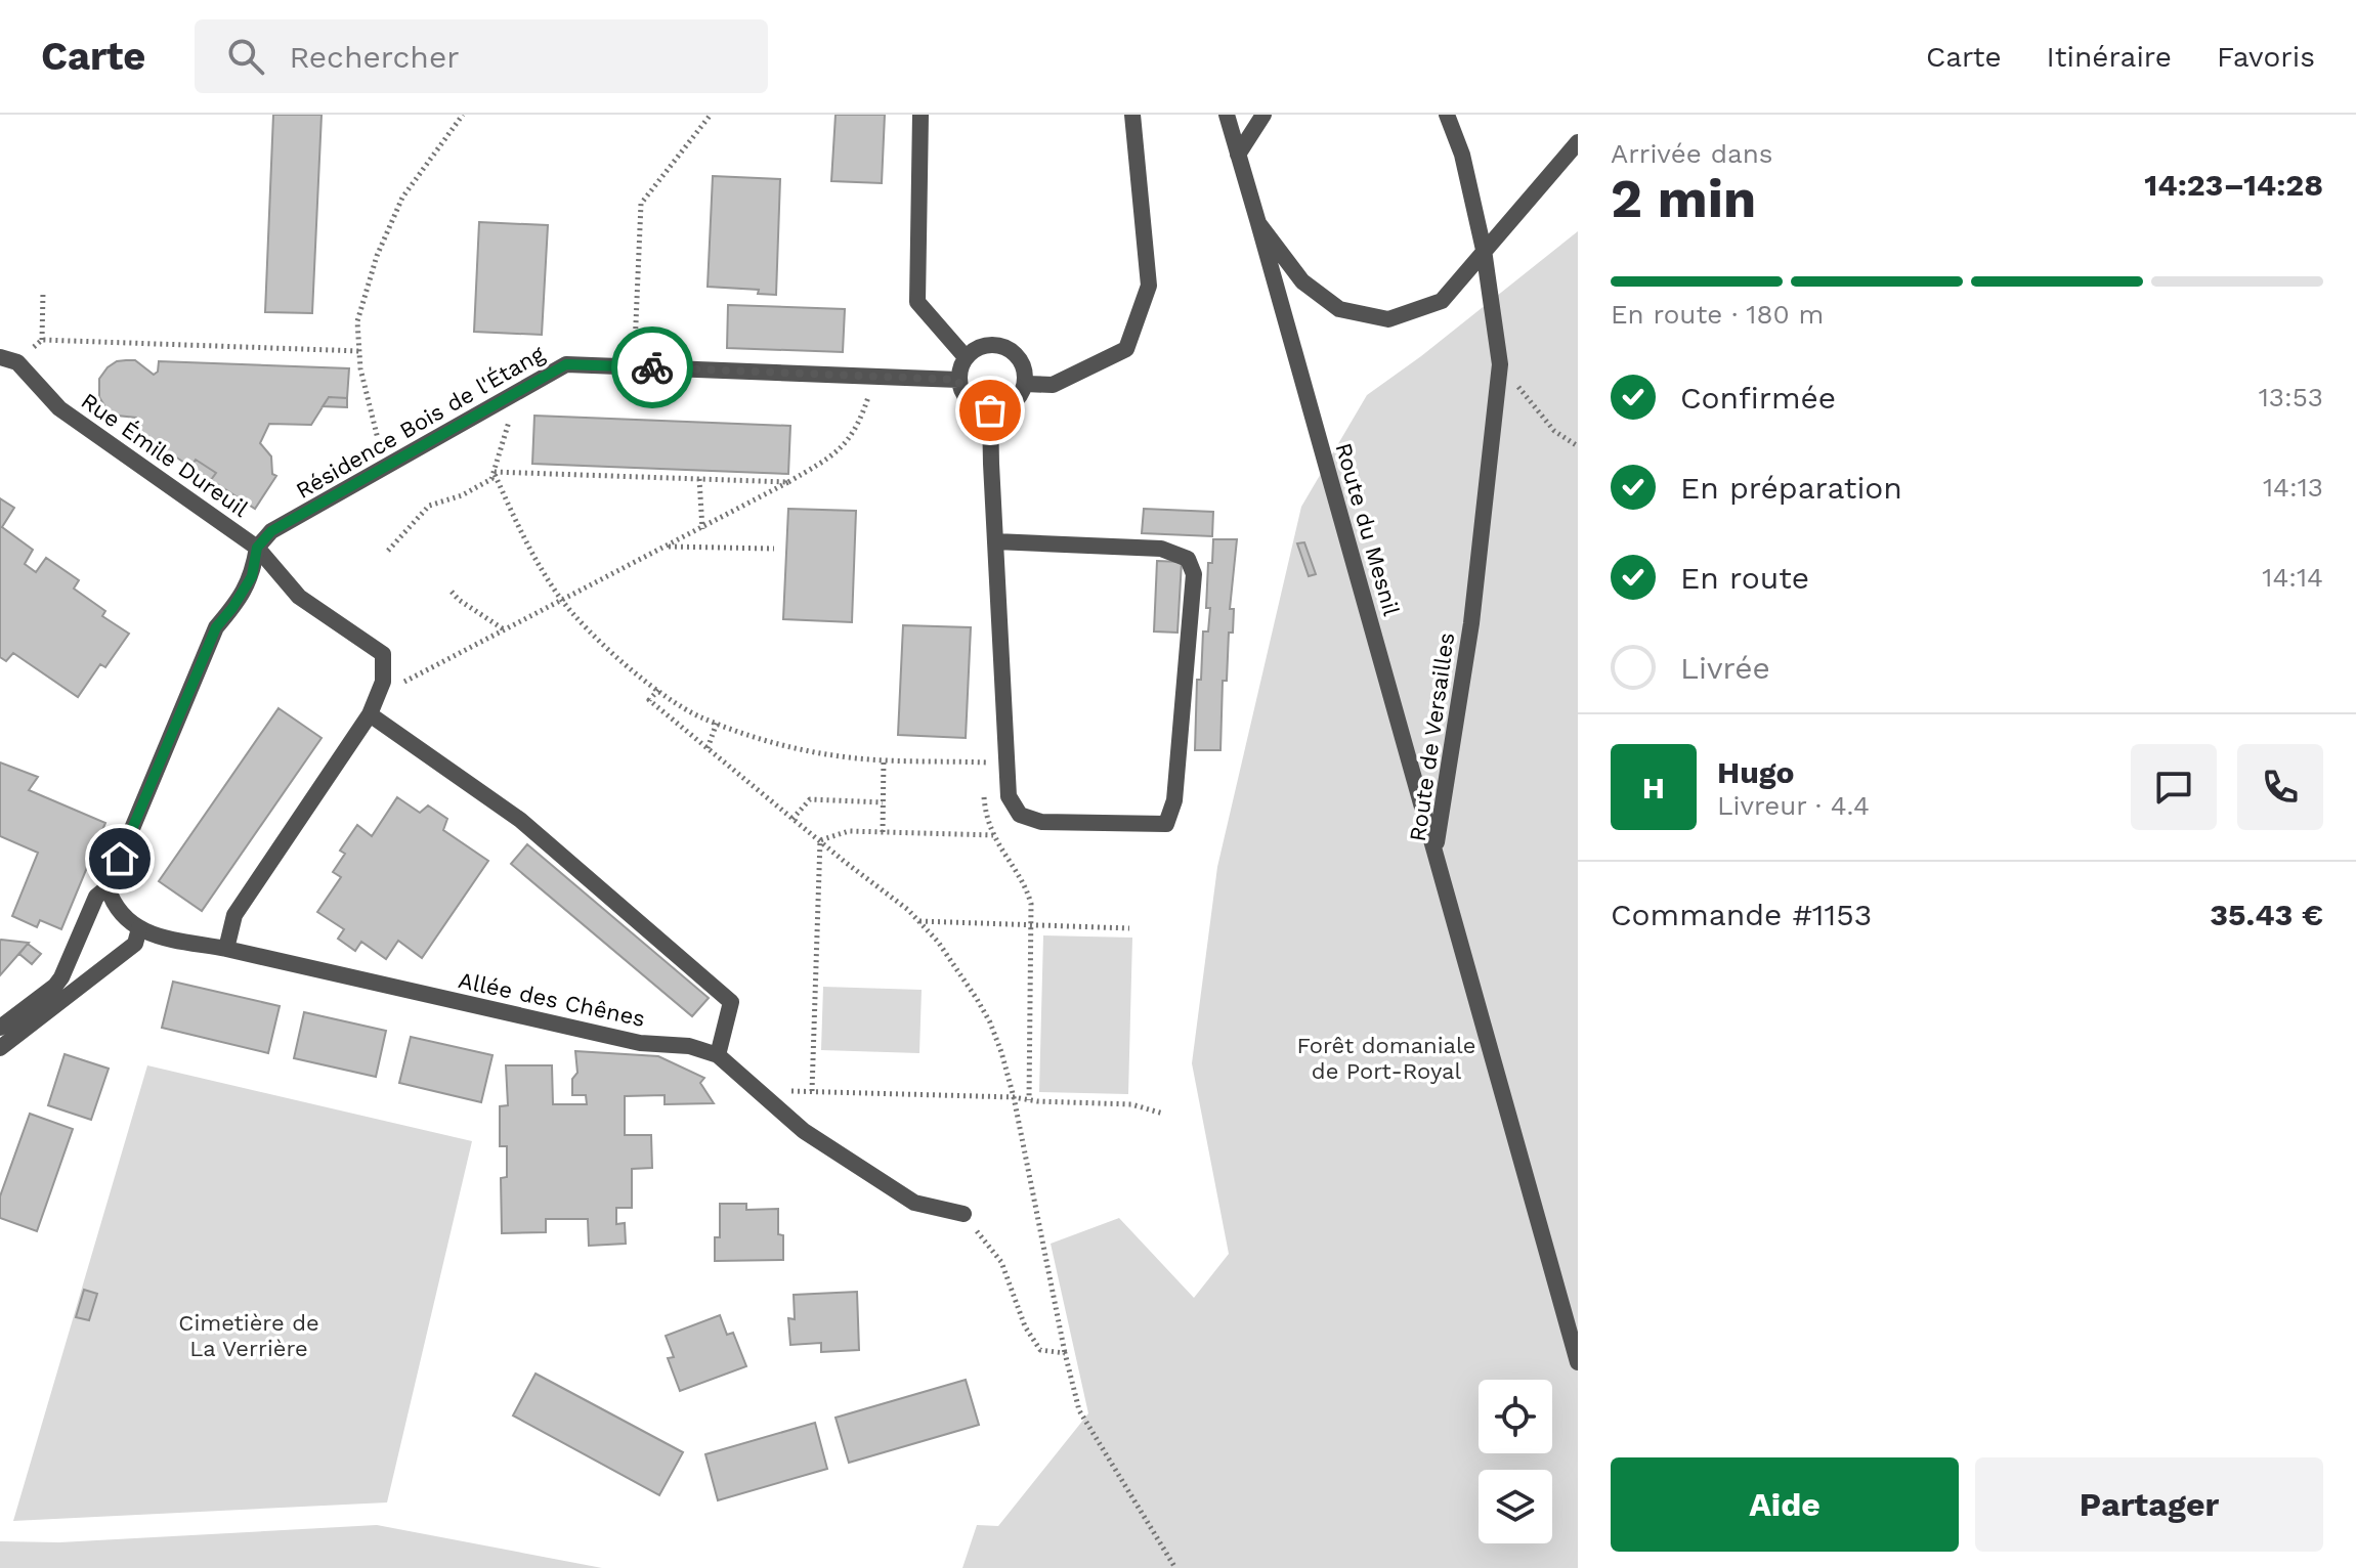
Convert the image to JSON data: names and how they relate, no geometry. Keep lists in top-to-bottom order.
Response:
{
  "streets": {
    "street": [
      "Résidence Bois de l'Étang",
      "Rue Émile Dureuil",
      "Route du Mesnil",
      "Route de Versailles",
      "Allée des Chênes"
    ]
  },
  "crossings": [
    ["Résidence Bois de l'Étang", "Rue Émile Dureuil"],
    ["Route du Mesnil", "Route de Versailles"]
  ],
  "parks": ["Forêt domaniale de Port-Royal", "Cimetière de La Verrière"],
  "page": {
    "header": "Carte",
    "search": "Rechercher",
    "nav": ["Carte", "Itinéraire", "Favoris"],
    "heading": ["2 min", "Arrivée dans", "14:23–14:28"],
    "panel": [
      "Hugo",
      "Livreur · 4.4",
      "Commande #1153",
      "35.43 €"
    ],
    "bar": "En route · 180 m",
    "list": [
      ["Confirmée", "13:53"],
      ["En préparation", "14:13"],
      ["En route", "14:14"],
      "Livrée"
    ],
    "round": "H",
    "buttons": ["Aide", "Partager"]
  }
}
